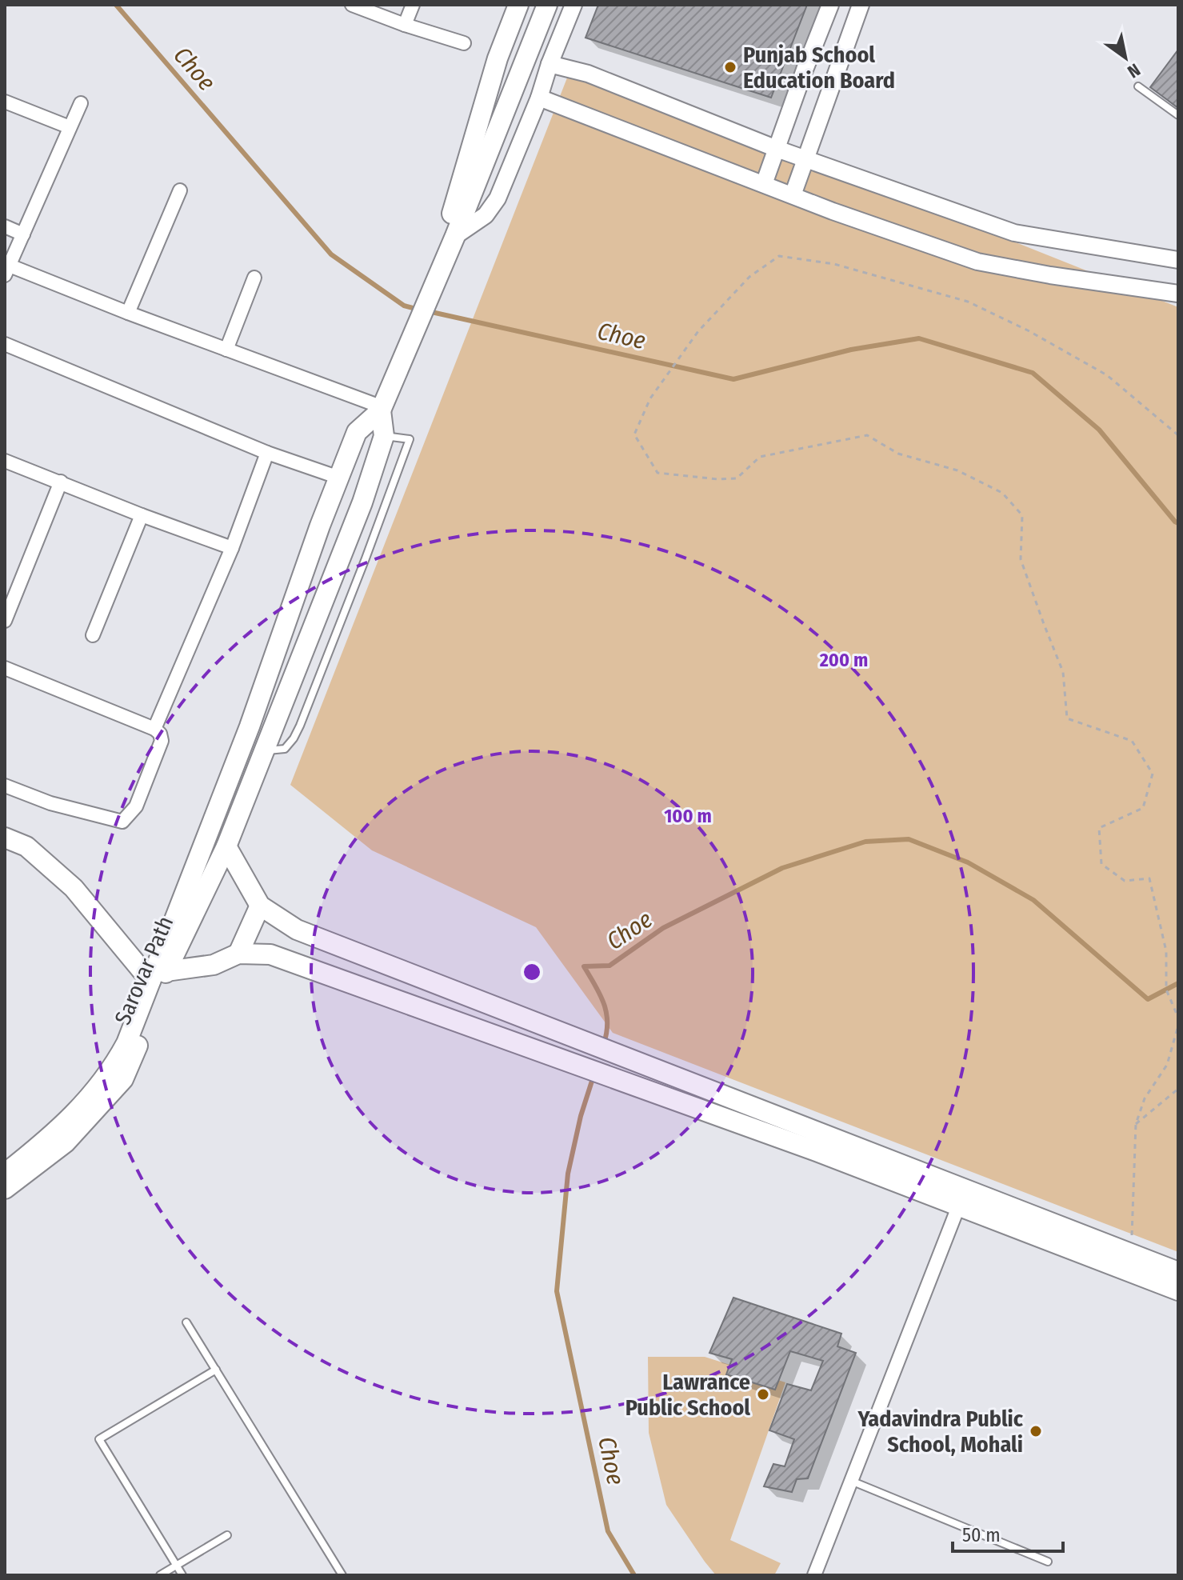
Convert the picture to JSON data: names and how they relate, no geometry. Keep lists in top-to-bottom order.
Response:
{
  "streets": {
    "main road": ["Sarovar Path"]
  },
  "water": ["Choe"],
  "places": ["Punjab School Education Board", "Lawrance Public School", "Yadavindra Public School, Mohali"],
  "scale_bar": "50 m",
  "north": "bottom right",
  "rings": ["200 m", "100 m"]
}
